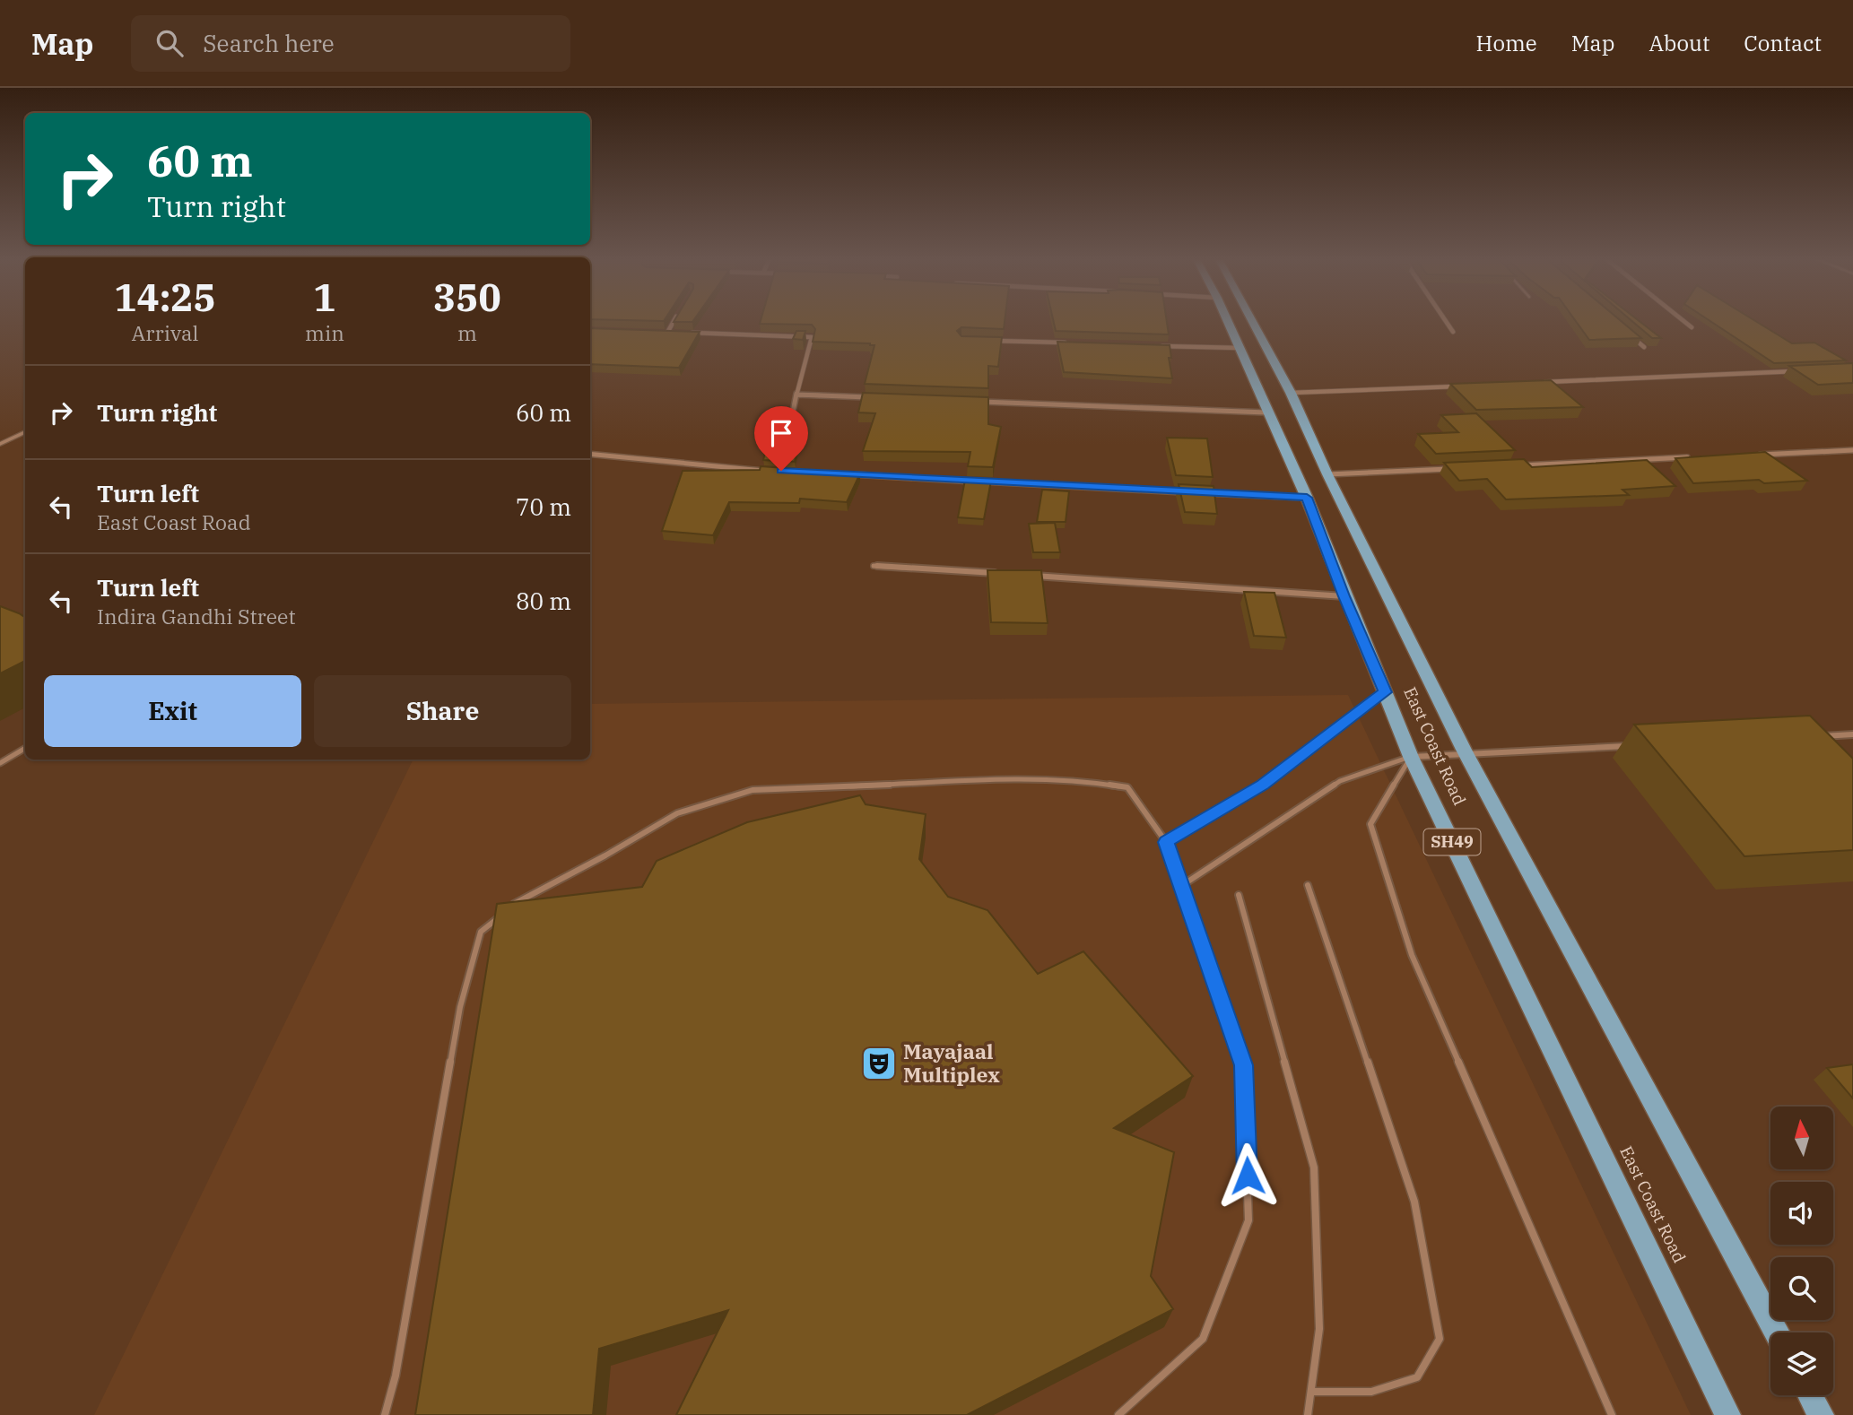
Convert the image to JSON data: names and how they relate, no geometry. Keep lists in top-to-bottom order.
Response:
{
  "streets": {
    "main road": ["East Coast Road", "SH49"]
  },
  "places": {
    "theatre": ["Mayajaal Multiplex"]
  },
  "north": "top",
  "page": {
    "header": "Map",
    "search": "Search here",
    "nav": [
      "Home",
      "Map",
      "About",
      "Contact"
    ],
    "turn": ["60 m", "Turn right"],
    "eta": [
      "14:25",
      "Arrival",
      "1",
      "min",
      "350",
      "m"
    ],
    "list": [
      {
        "name": "Turn right",
        "value": "60 m"
      },
      {
        "name": "Turn left",
        "note": "East Coast Road",
        "value": "70 m"
      },
      {
        "name": "Turn left",
        "note": "Indira Gandhi Street",
        "value": "80 m"
      }
    ],
    "buttons": ["Exit", "Share"]
  }
}
